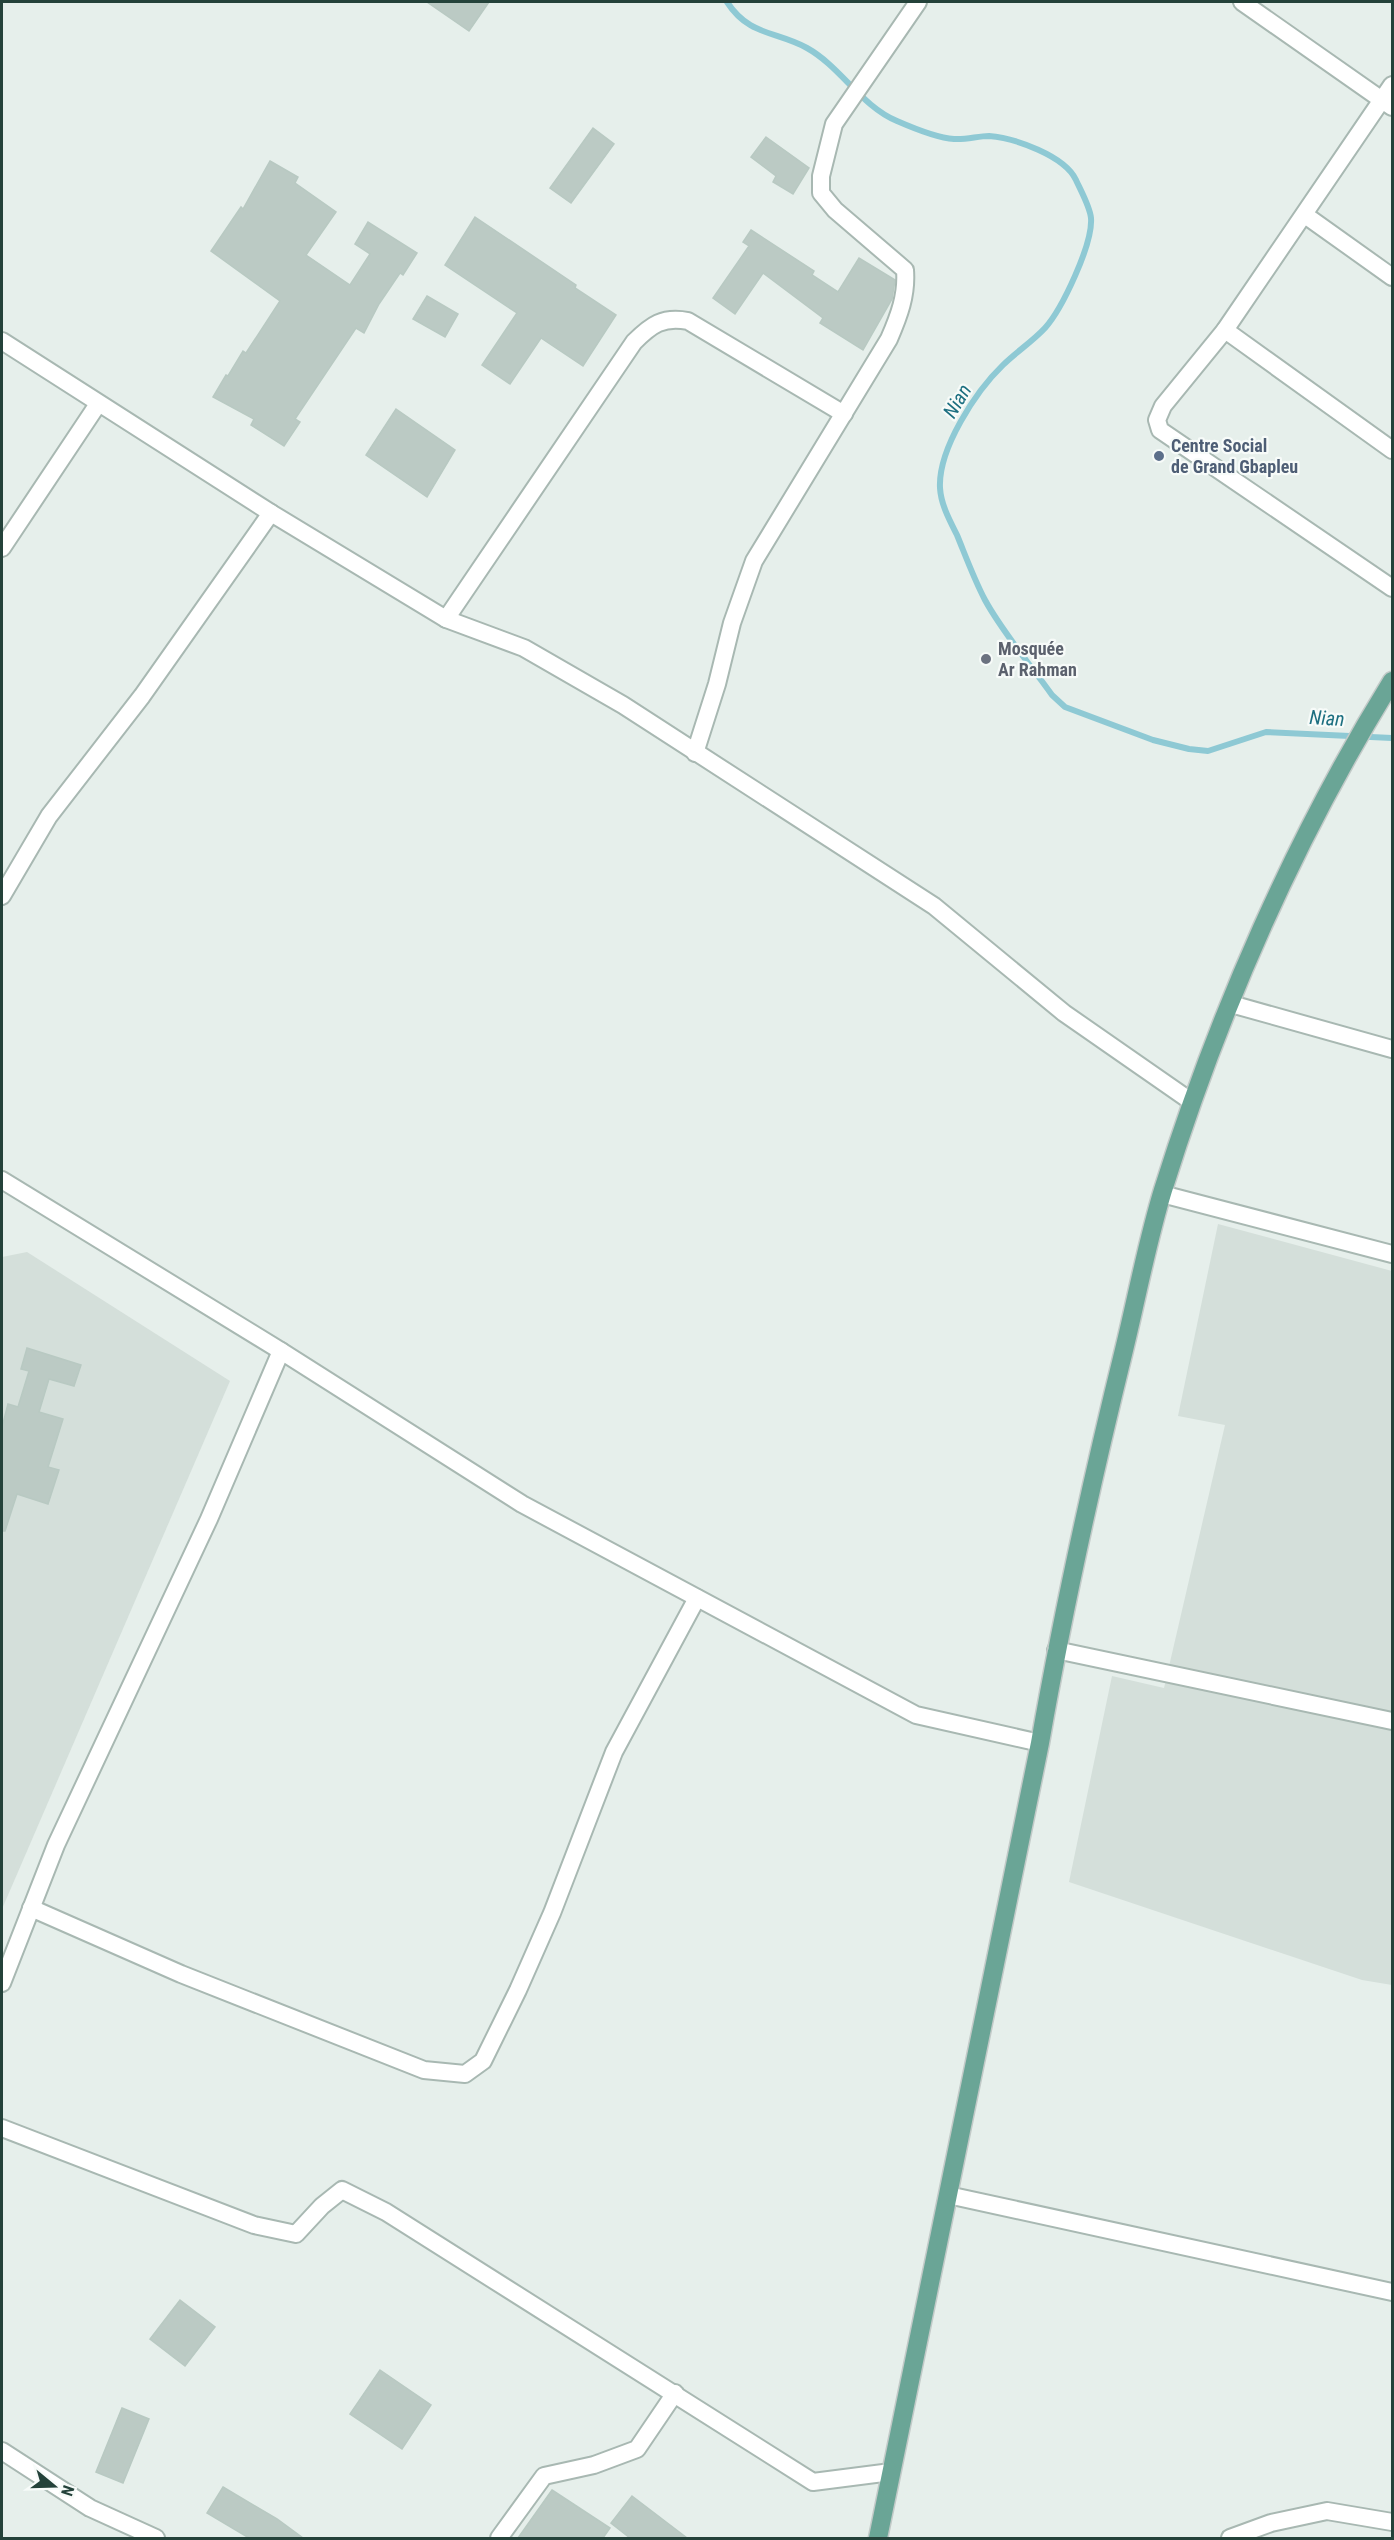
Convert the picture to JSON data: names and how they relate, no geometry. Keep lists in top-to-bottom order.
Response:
{
  "water": ["Nian"],
  "places": ["Centre Social de Grand Gbapleu", "Mosquée Ar Rahman"],
  "north": "right"
}
